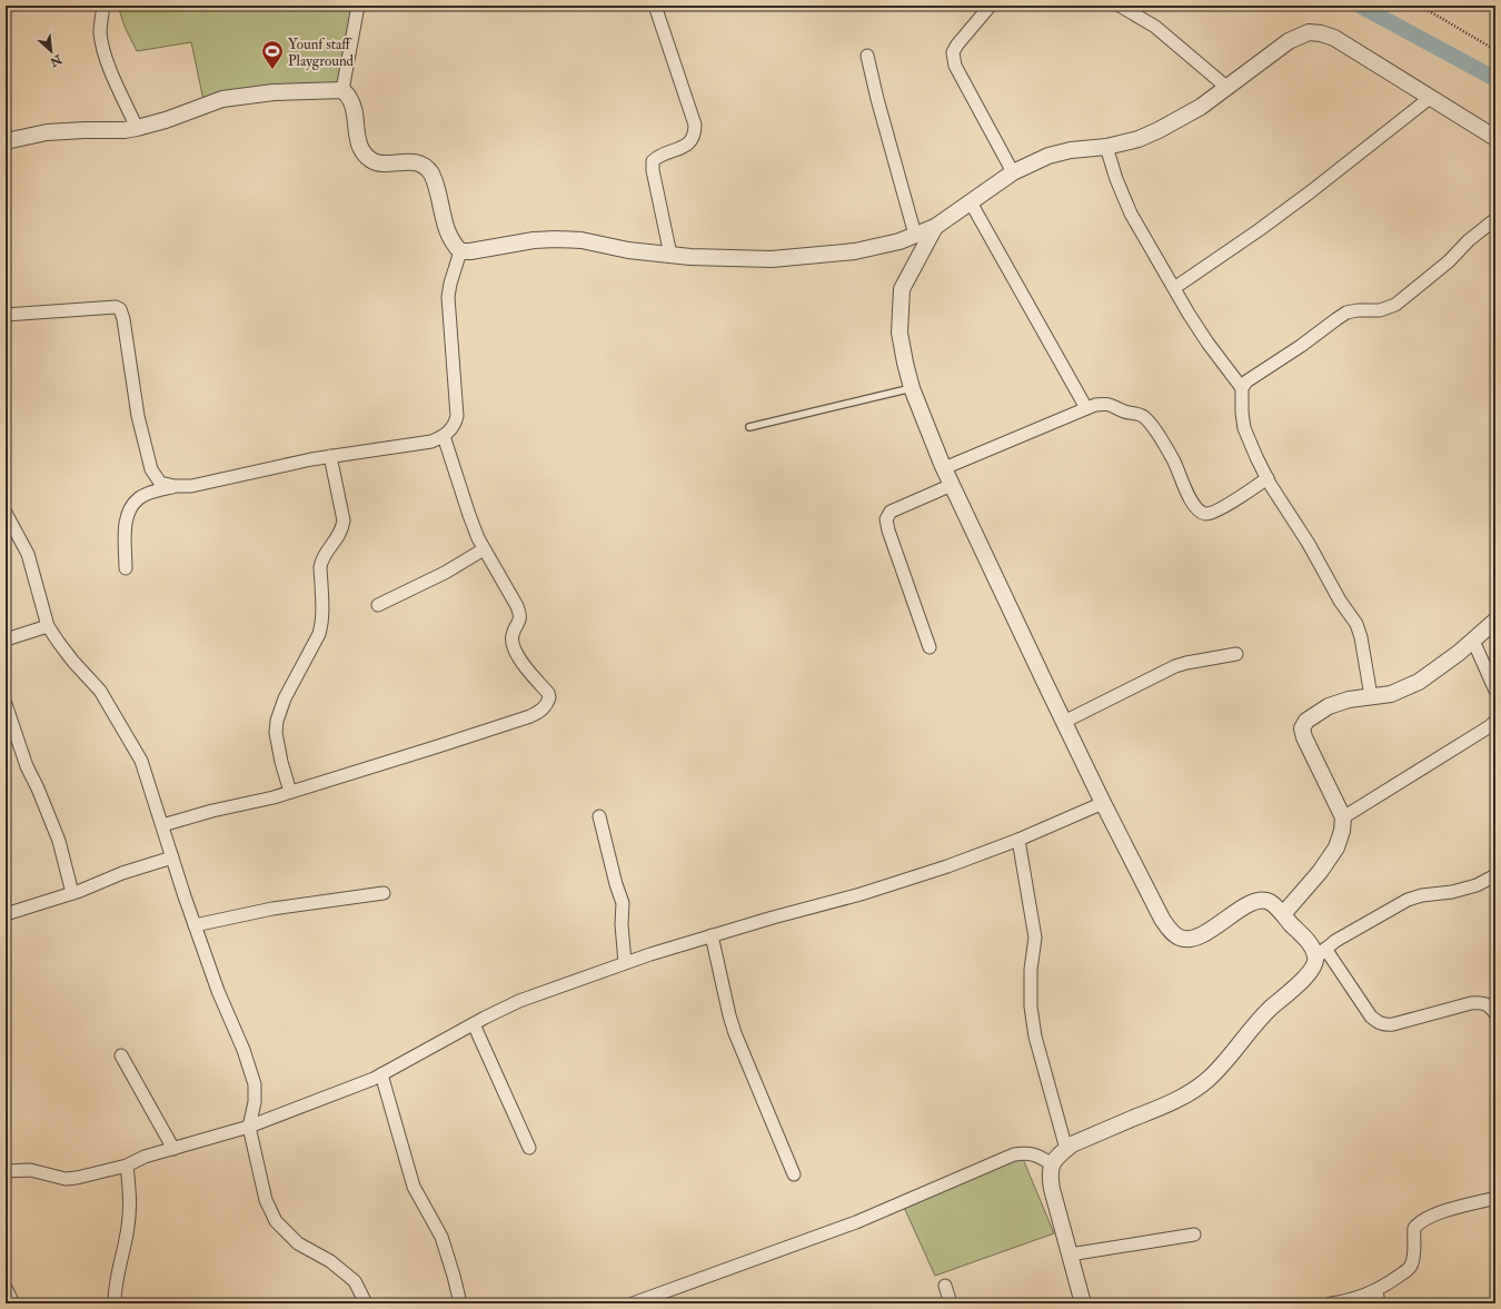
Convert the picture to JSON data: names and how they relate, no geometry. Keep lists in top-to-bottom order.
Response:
{
  "places": {
    "sports": ["Younf staff Playground"]
  },
  "north": "bottom right"
}
